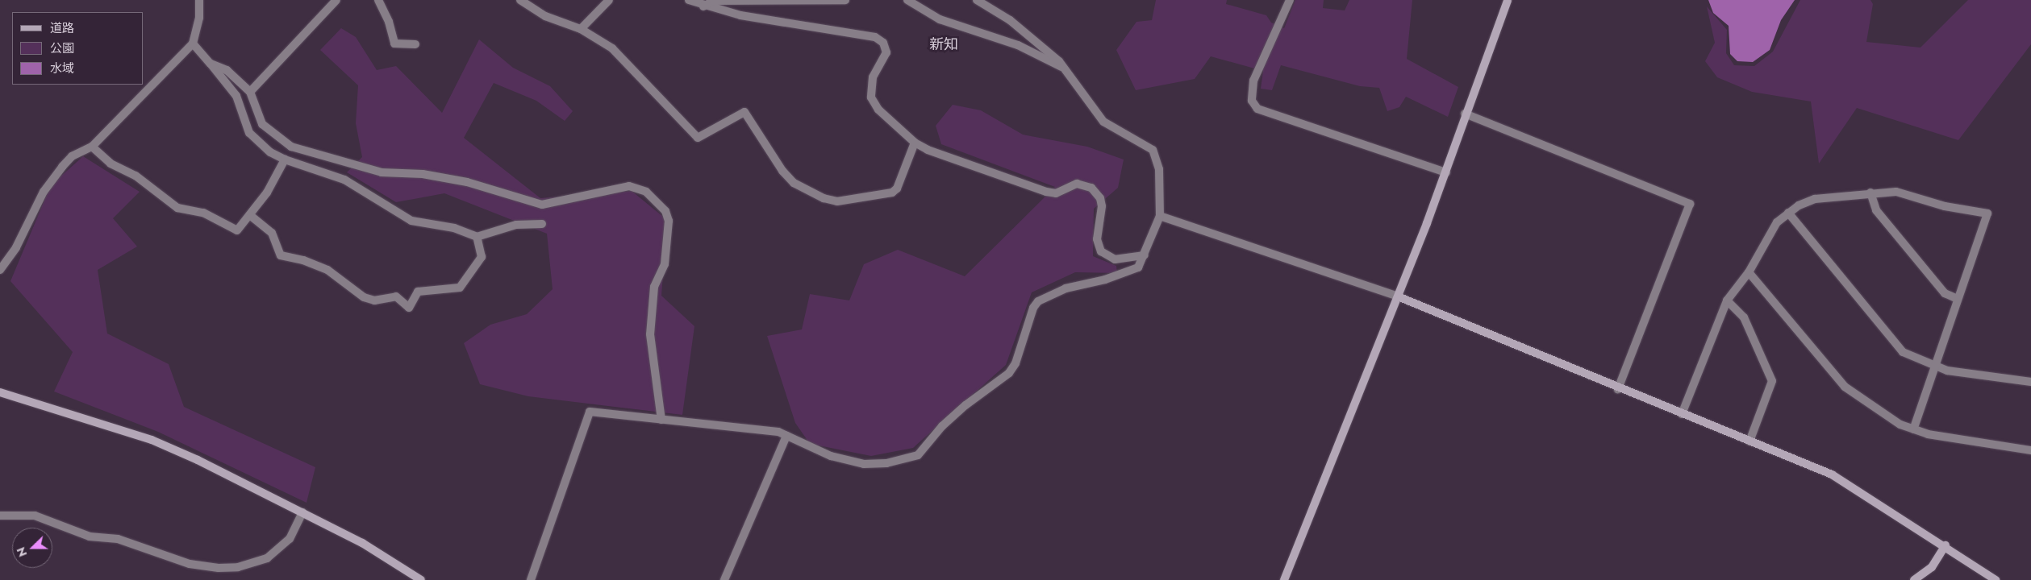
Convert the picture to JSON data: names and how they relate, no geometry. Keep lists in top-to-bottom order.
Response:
{
  "districts": ["新知"],
  "legend": ["道路", "公園", "水域"],
  "north": "left"
}
